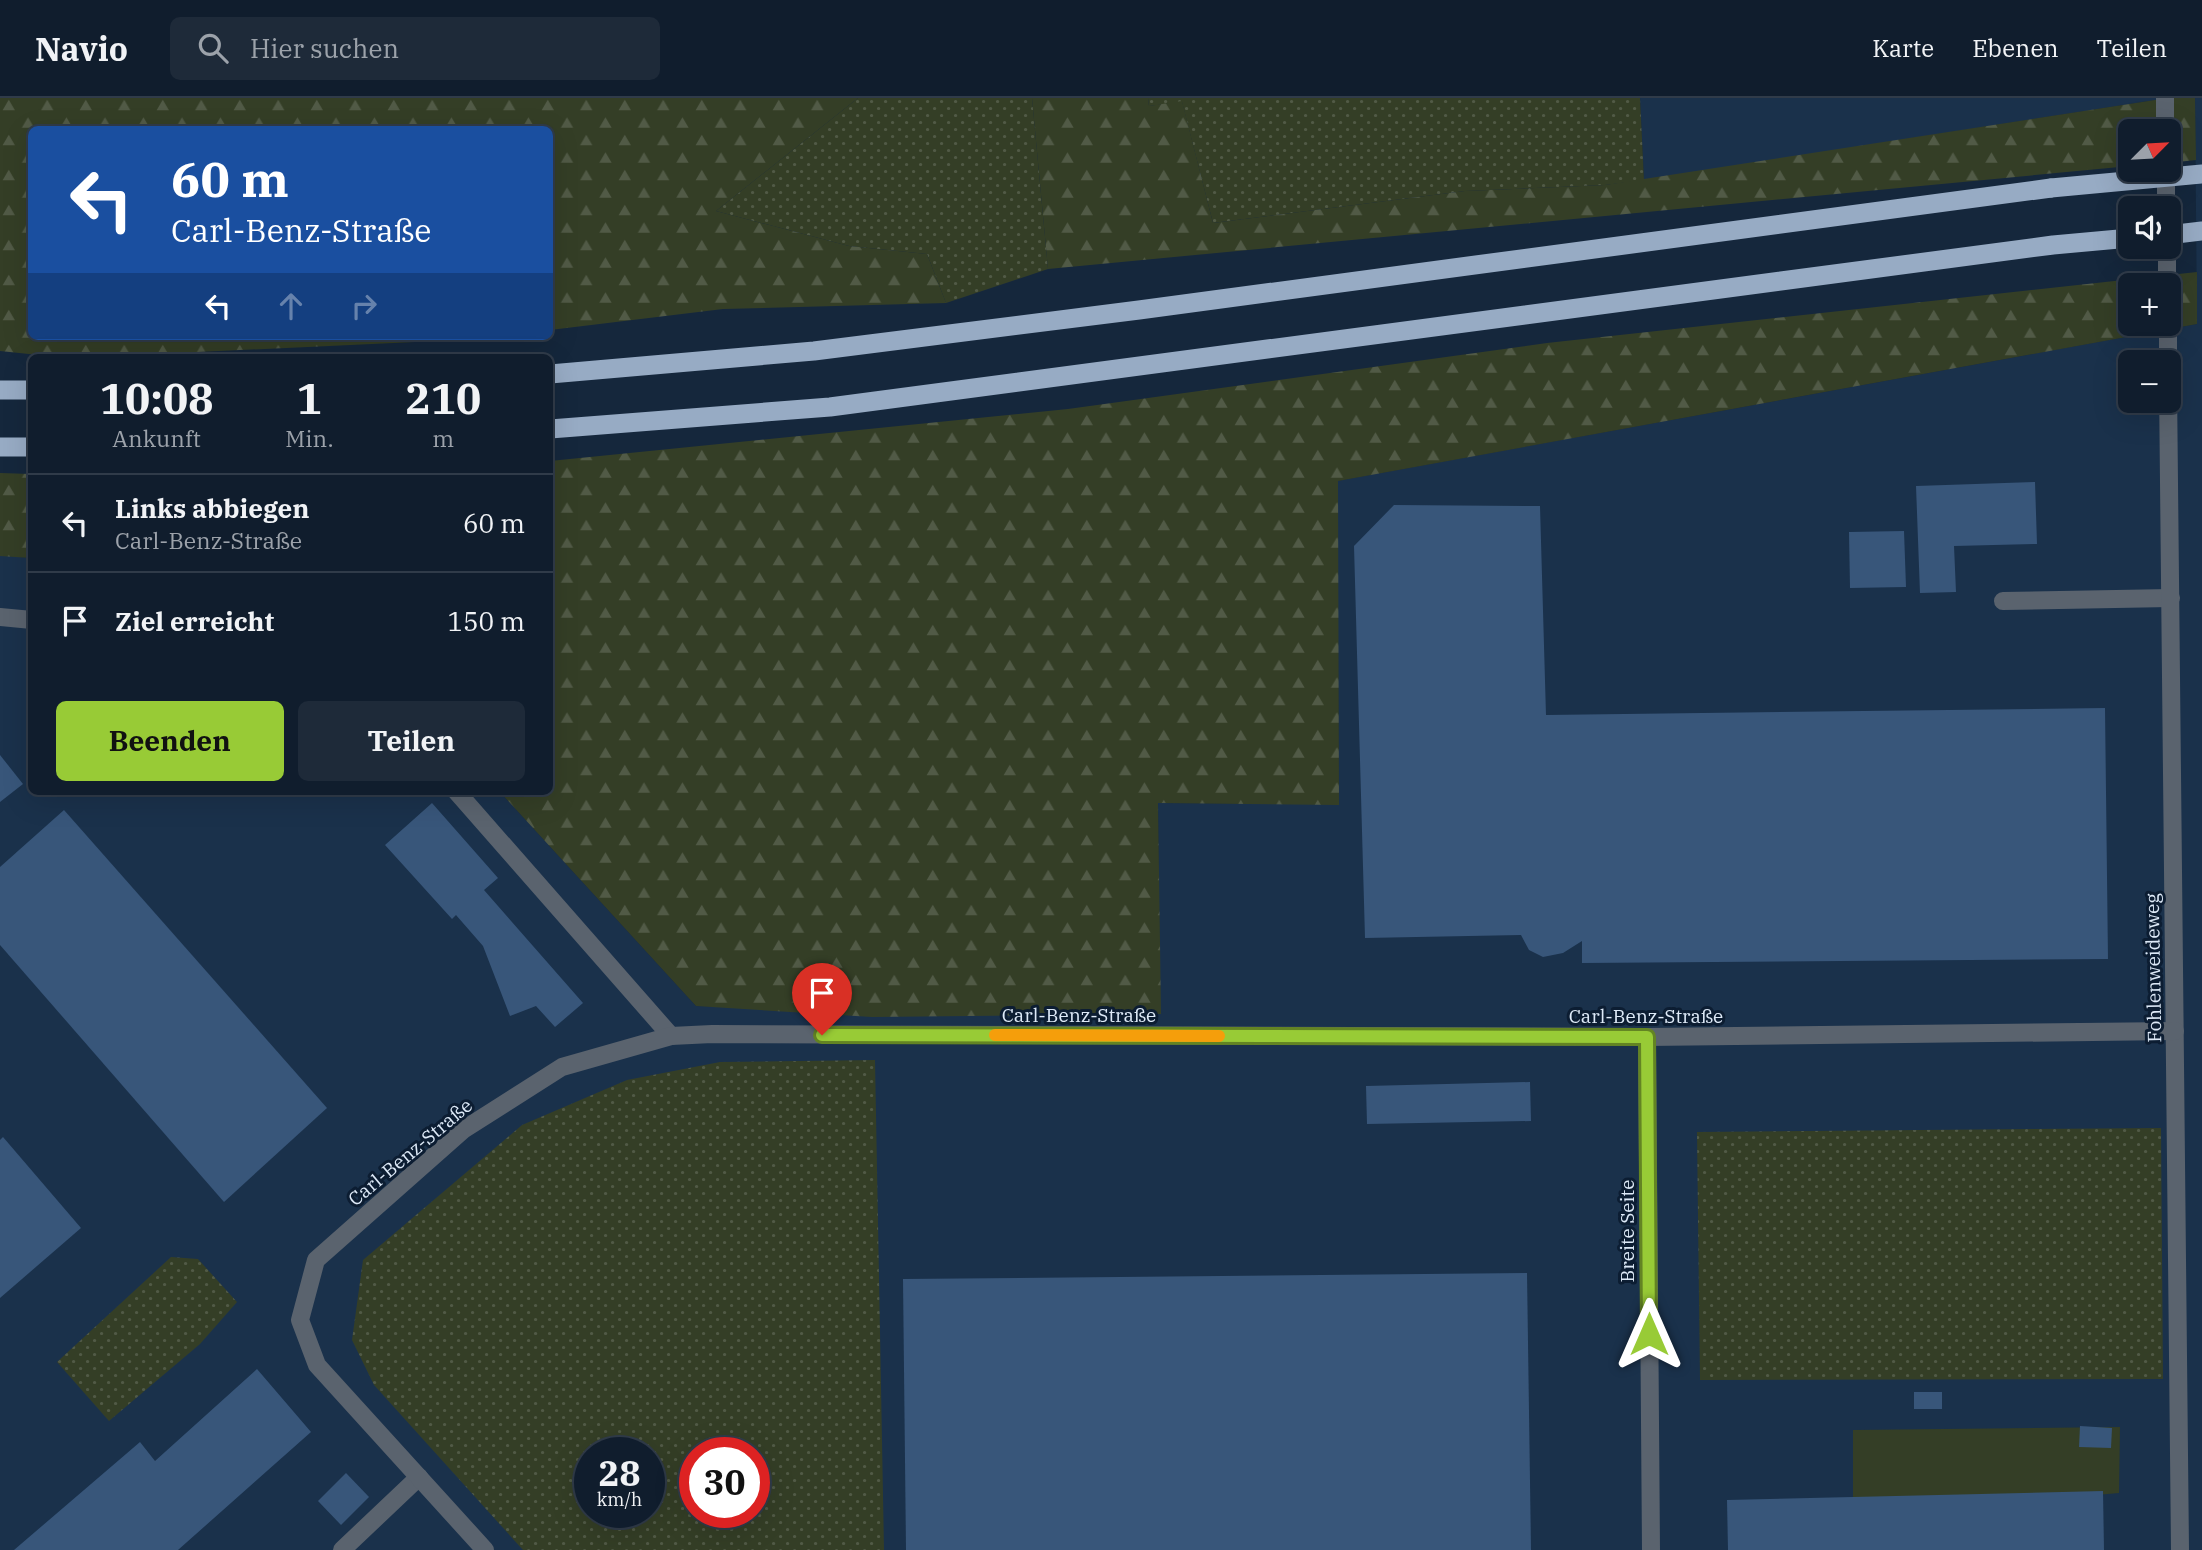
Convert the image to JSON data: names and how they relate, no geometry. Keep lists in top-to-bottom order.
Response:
{
  "streets": {
    "street": ["Fohlenweideweg", "Carl-Benz-Straße", "Breite Seite"]
  },
  "crossings": [
    ["Fohlenweideweg", "Carl-Benz-Straße"],
    ["Carl-Benz-Straße", "Breite Seite"]
  ],
  "north": "top right",
  "page": {
    "header": "Navio",
    "search": "Hier suchen",
    "nav": ["Karte", "Ebenen", "Teilen"],
    "map_buttons": ["+", "−"],
    "turn": ["60 m", "Carl-Benz-Straße"],
    "eta": [
      "10:08",
      "Ankunft",
      "1",
      "Min.",
      "210",
      "m"
    ],
    "list": [
      {
        "name": "Links abbiegen",
        "note": "Carl-Benz-Straße",
        "value": "60 m"
      },
      {
        "name": "Ziel erreicht",
        "value": "150 m"
      }
    ],
    "buttons": ["Beenden", "Teilen"],
    "speed": "28 km/h",
    "limit": "30"
  }
}
